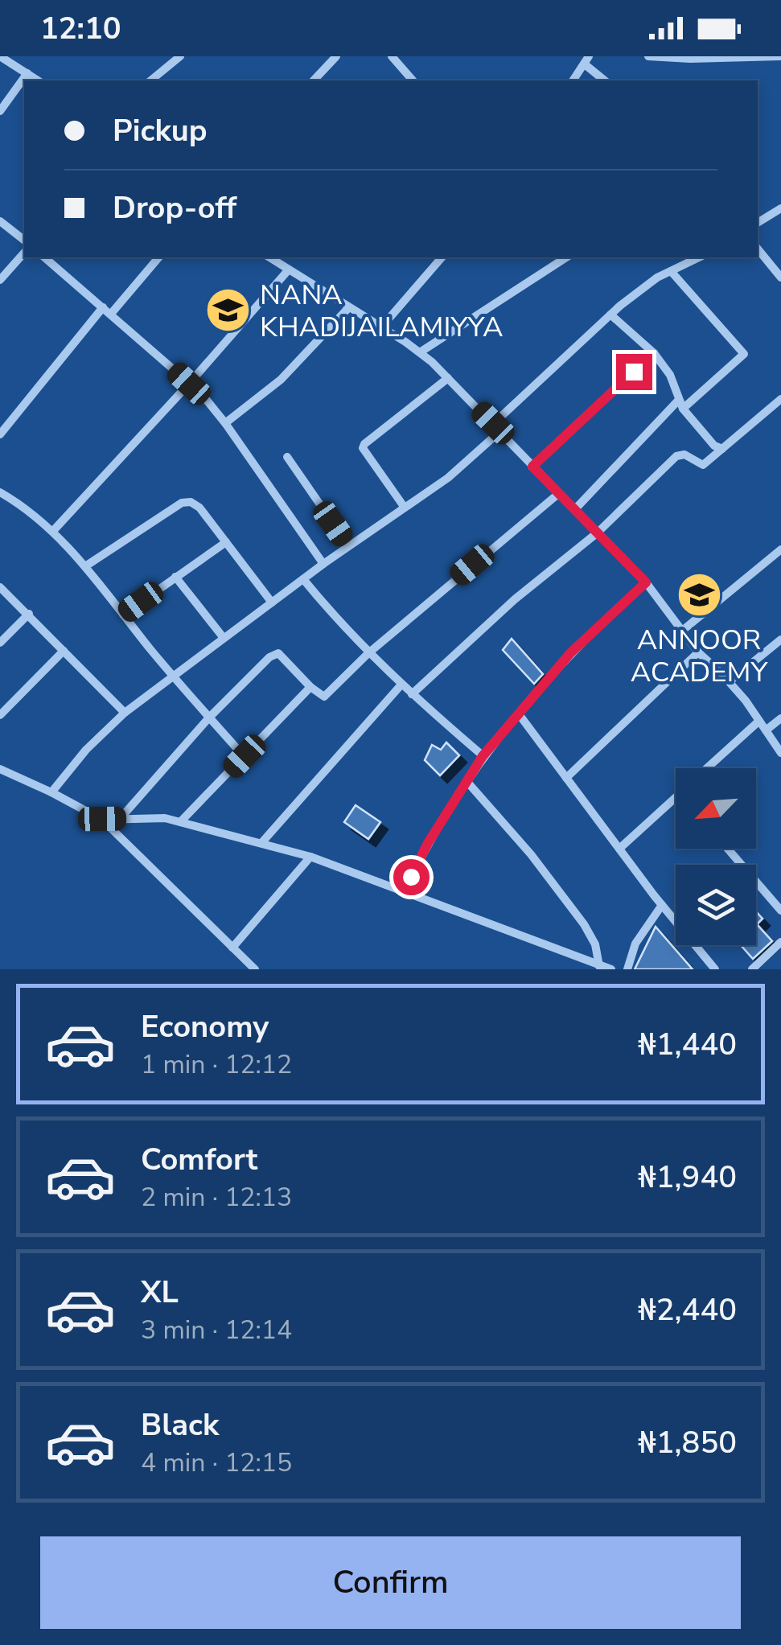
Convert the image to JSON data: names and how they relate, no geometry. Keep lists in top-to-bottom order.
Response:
{
  "places": {
    "school or university": ["NANA KHADIJAILAMIYYA", "ANNOOR ACADEMY"]
  },
  "north": "bottom left",
  "page": {
    "status": "12:10",
    "banner": ["Pickup", "Drop-off"],
    "list": [
      {
        "name": "Economy",
        "note": "1 min · 12:12",
        "value": "₦1,440"
      },
      {
        "name": "Comfort",
        "note": "2 min · 12:13",
        "value": "₦1,940"
      },
      {
        "name": "XL",
        "note": "3 min · 12:14",
        "value": "₦2,440"
      },
      {
        "name": "Black",
        "note": "4 min · 12:15",
        "value": "₦1,850"
      }
    ],
    "buttons": "Confirm"
  }
}
